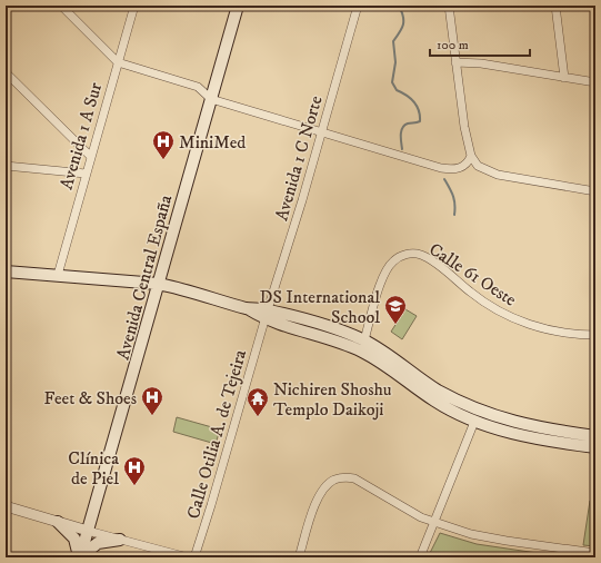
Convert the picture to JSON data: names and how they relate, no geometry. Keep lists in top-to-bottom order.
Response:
{
  "streets": {
    "main road": ["Avenida Central España"],
    "street": [
      "Avenida 1 A Sur",
      "Avenida 1 C Norte",
      "Calle 61 Oeste",
      "Calle Otilia A. de Tejeira"
    ]
  },
  "crossings": [
    ["Avenida 1 C Norte", "Calle Otilia A. de Tejeira"]
  ],
  "places": {
    "hospital": ["MiniMed", "Feet & Shoes", "Clínica de Piel"],
    "school or university": ["DS International School"],
    "temple": ["Nichiren Shoshu Templo Daikoji"]
  },
  "scale_bar": "100 m"
}
